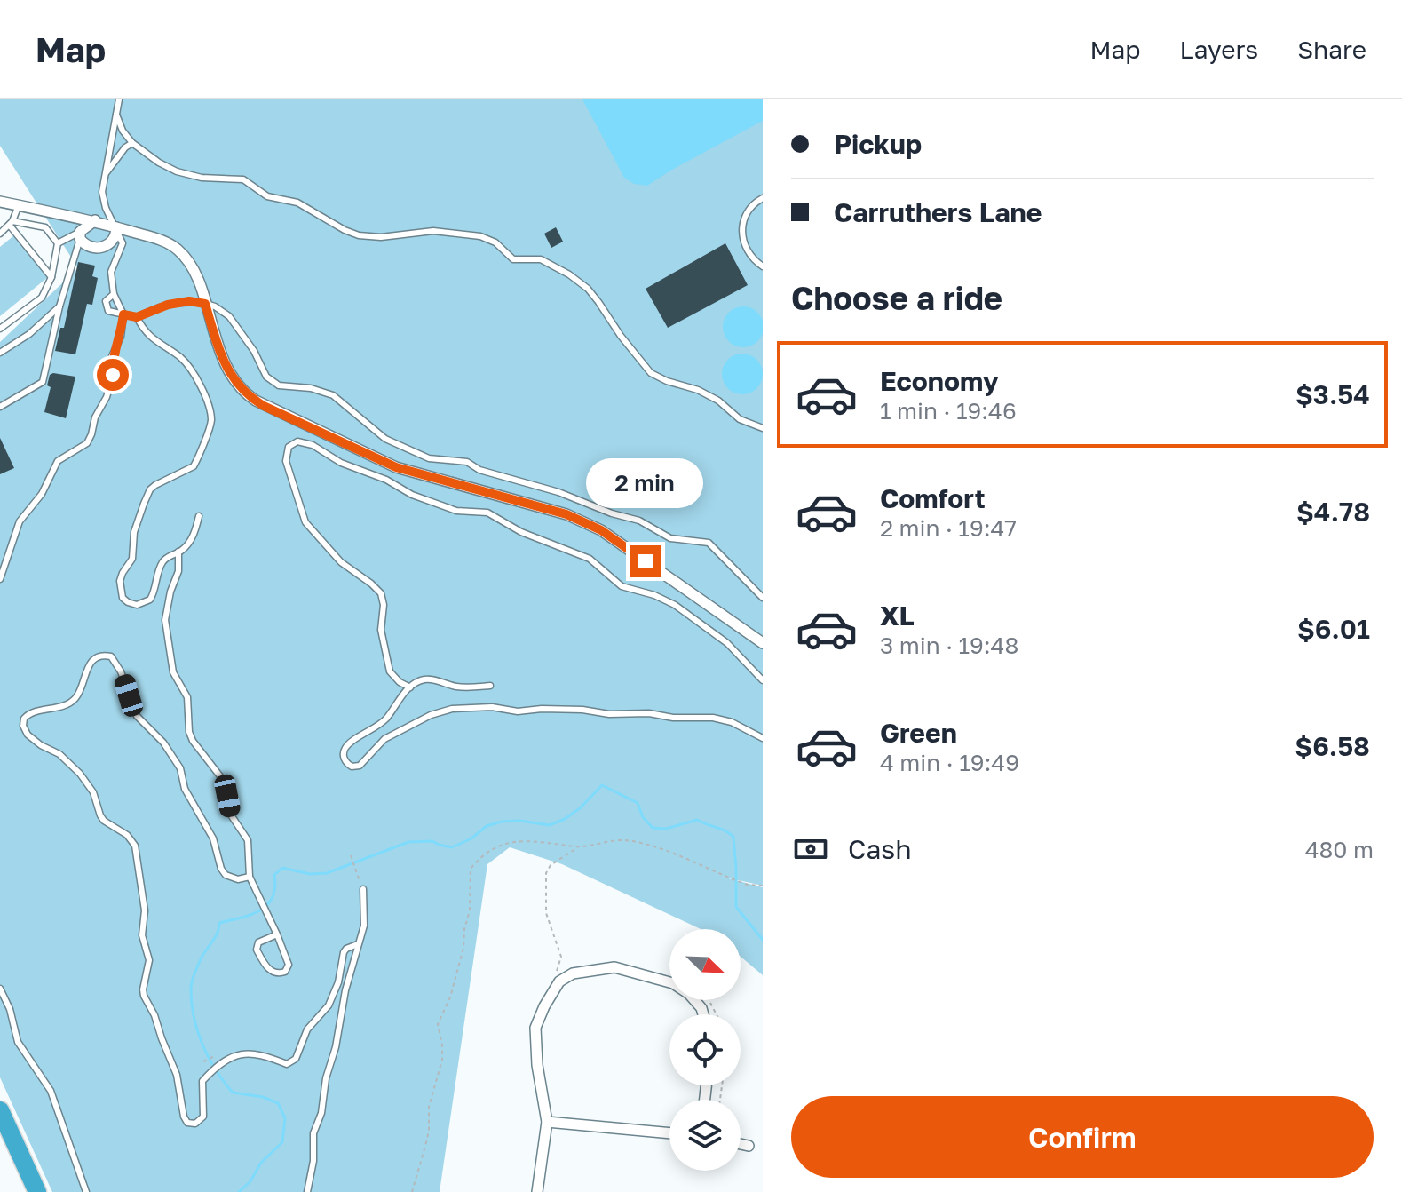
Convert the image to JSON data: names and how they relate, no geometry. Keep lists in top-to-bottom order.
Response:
{
  "north": "bottom right",
  "page": {
    "header": "Map",
    "nav": ["Map", "Layers", "Share"],
    "banner": ["Pickup", "Carruthers Lane"],
    "heading": "Choose a ride",
    "list": [
      {
        "name": "Economy",
        "note": "1 min · 19:46",
        "value": "$3.54"
      },
      {
        "name": "Comfort",
        "note": "2 min · 19:47",
        "value": "$4.78"
      },
      {
        "name": "XL",
        "note": "3 min · 19:48",
        "value": "$6.01"
      },
      {
        "name": "Green",
        "note": "4 min · 19:49",
        "value": "$6.58"
      }
    ],
    "bubble": "2 min",
    "pay": ["Cash", "480 m"],
    "buttons": "Confirm"
  }
}
